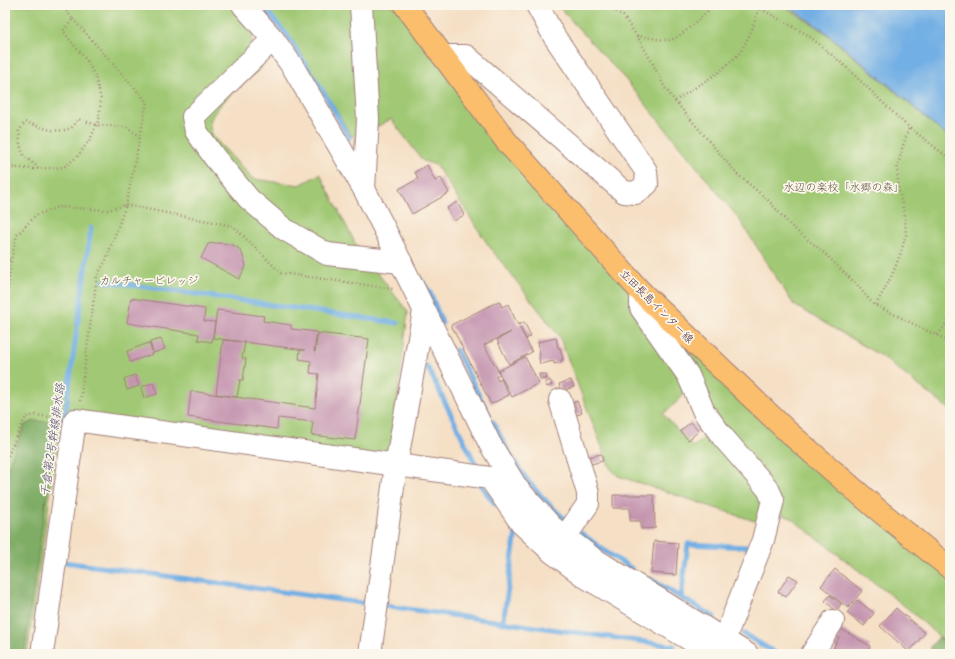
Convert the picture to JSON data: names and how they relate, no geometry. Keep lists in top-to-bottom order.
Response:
{
  "streets": {
    "main road": ["立田長島インター線"]
  },
  "water": ["千倉第2号幹線排水路"],
  "parks": ["水辺の楽校「水郷の森」", "カルチャービレッジ"]
}
